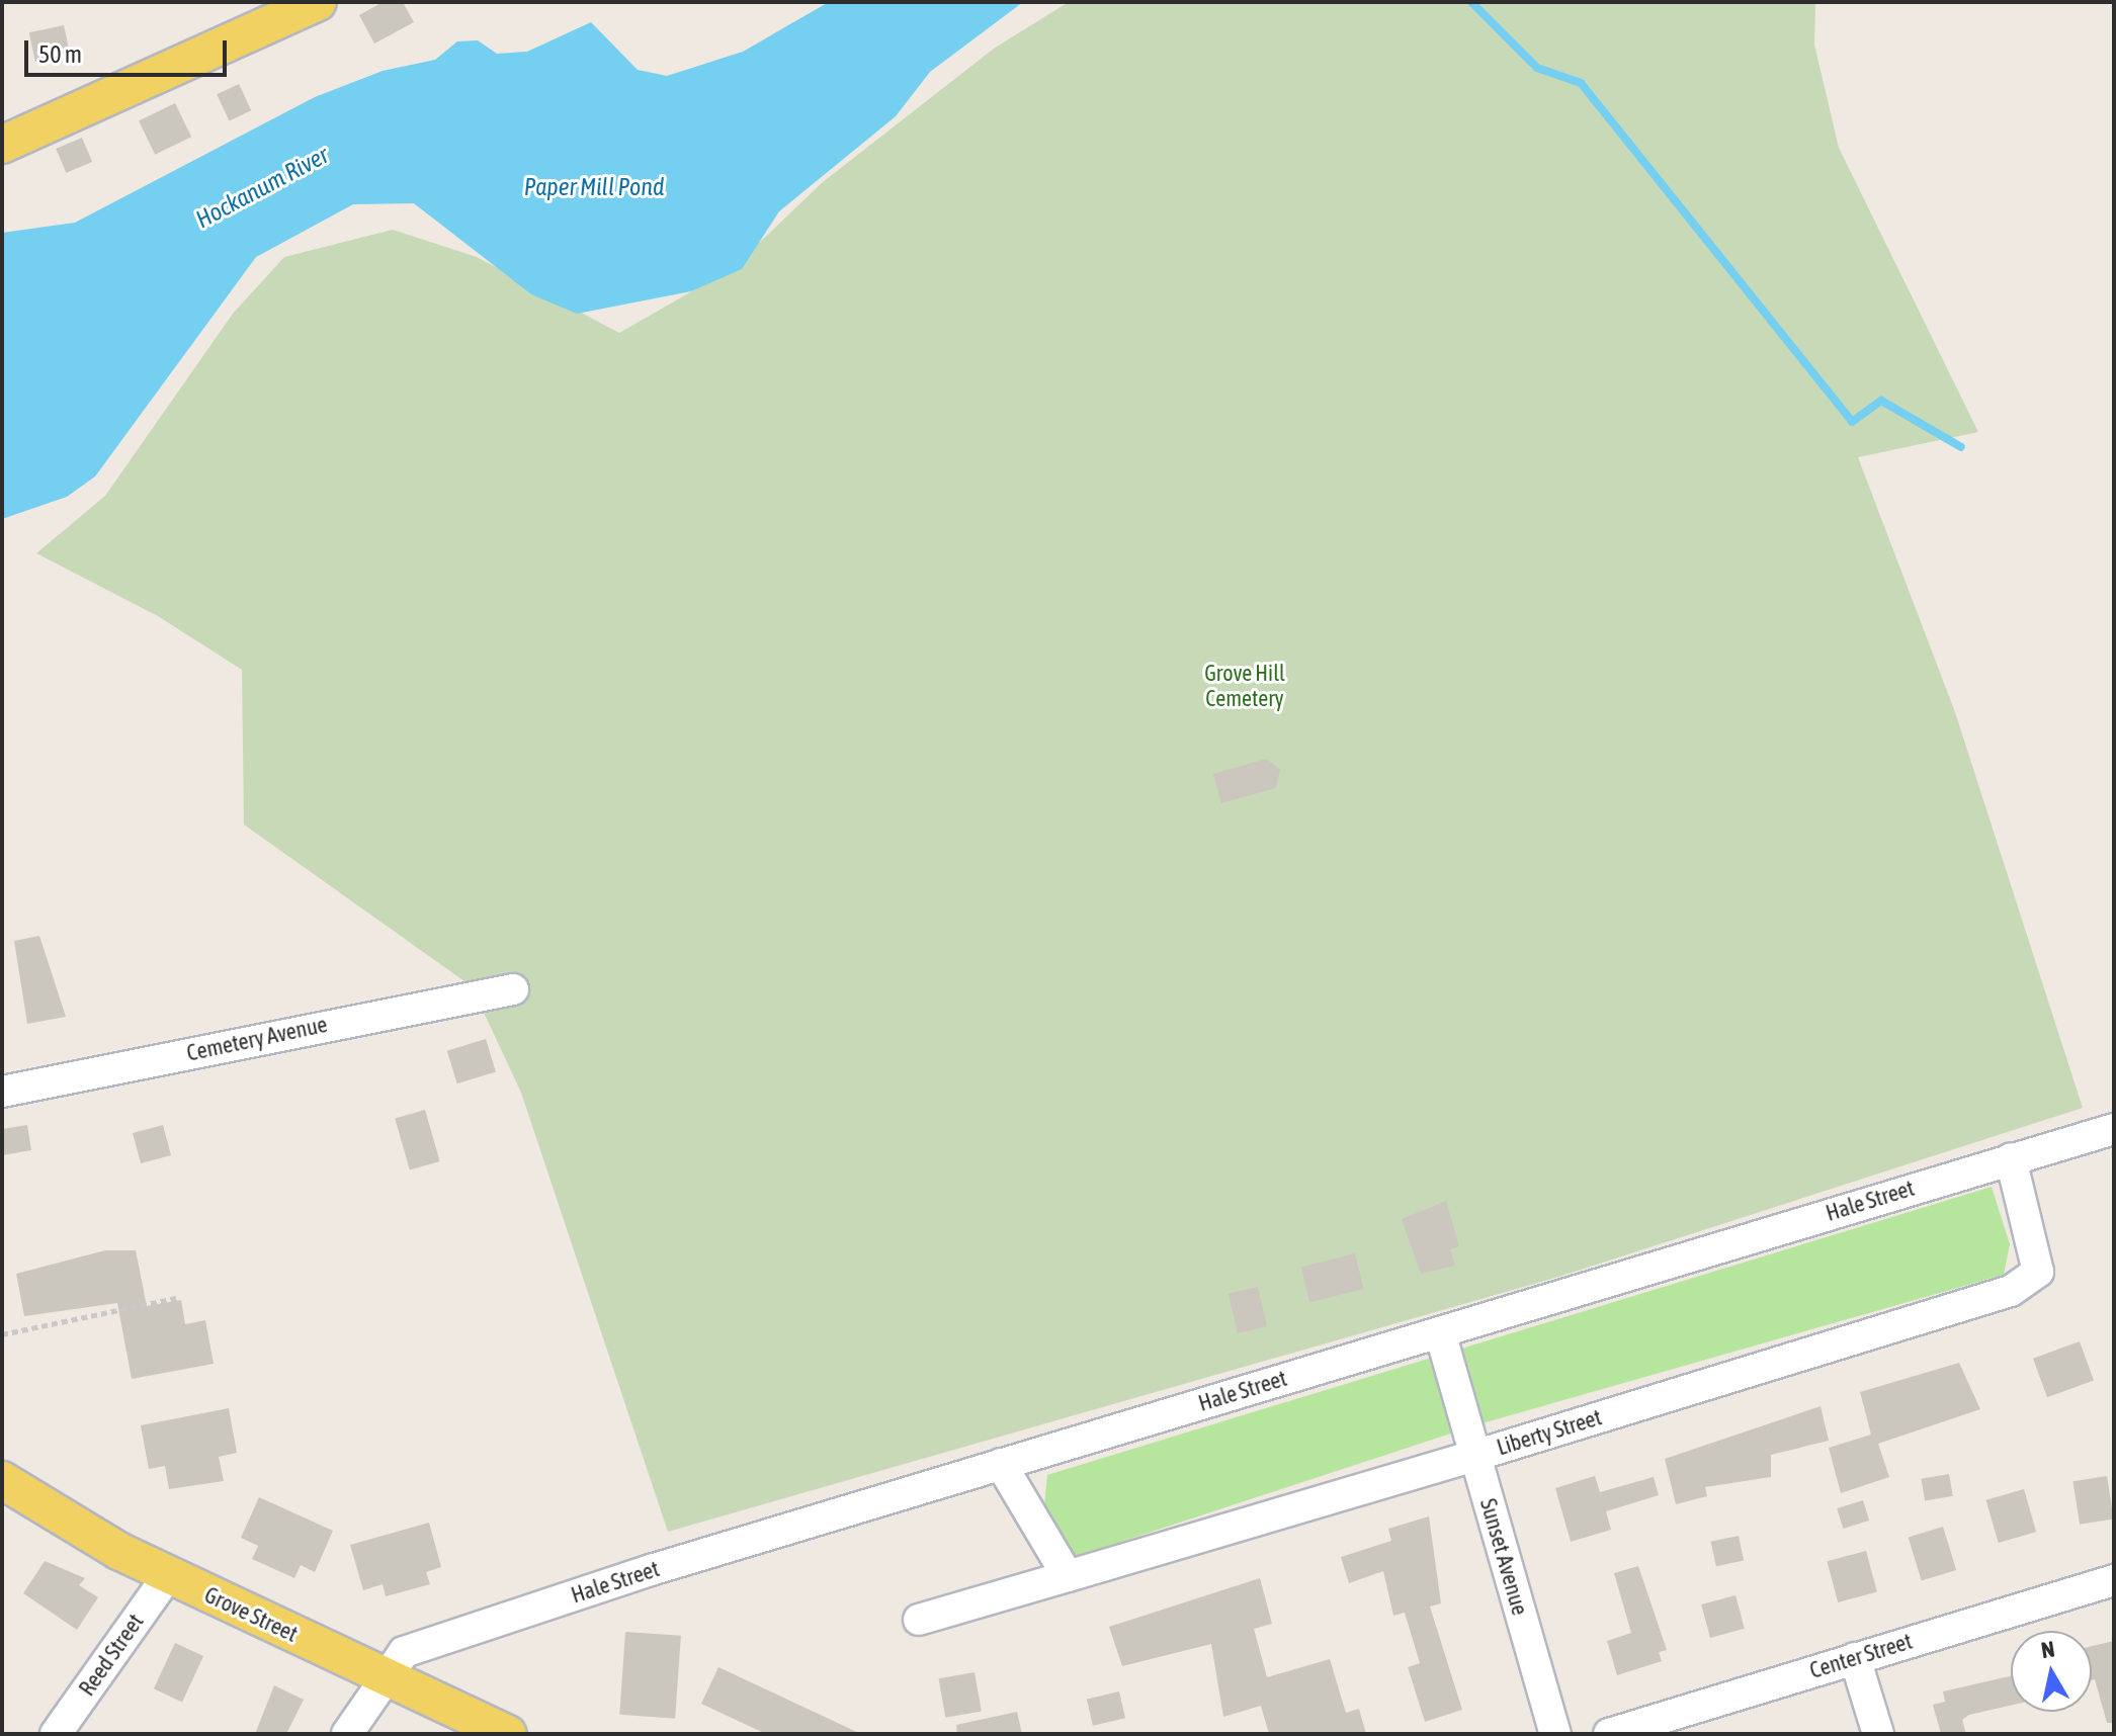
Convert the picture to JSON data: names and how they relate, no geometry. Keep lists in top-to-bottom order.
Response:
{
  "streets": {
    "main road": ["Grove Street"],
    "street": [
      "Cemetery Avenue",
      "Hale Street",
      "Liberty Street",
      "Sunset Avenue",
      "Reed Street",
      "Center Street"
    ]
  },
  "crossings": [
    ["Hale Street", "Liberty Street"],
    ["Hale Street", "Sunset Avenue"],
    ["Hale Street", "Grove Street"],
    ["Liberty Street", "Sunset Avenue"],
    ["Grove Street", "Reed Street"]
  ],
  "water": ["Hockanum River", "Paper Mill Pond"],
  "parks": ["Grove Hill Cemetery"],
  "scale_bar": "50 m",
  "north": "top"
}
